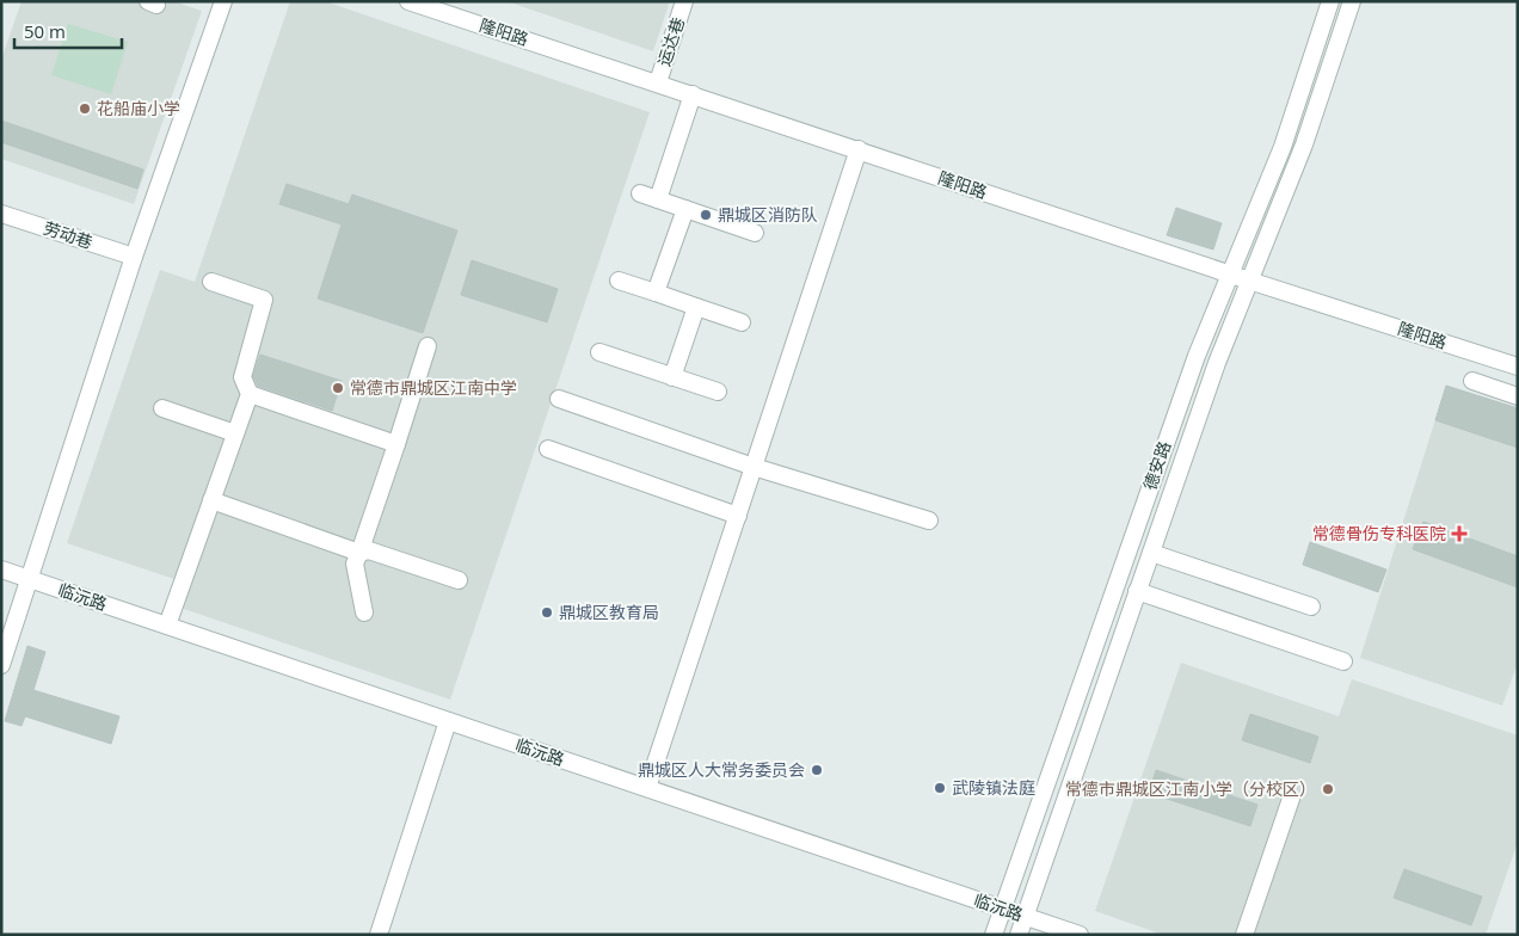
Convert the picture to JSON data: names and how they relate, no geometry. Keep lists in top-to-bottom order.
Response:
{
  "streets": {
    "street": [
      "隆阳路",
      "运达巷",
      "劳动巷",
      "德安路",
      "临沅路"
    ]
  },
  "crossings": [
    ["隆阳路", "运达巷"],
    ["隆阳路", "德安路"],
    ["德安路", "临沅路"]
  ],
  "places": {
    "other": [
      "花船庙小学",
      "鼎城区消防队",
      "常德市鼎城区江南中学",
      "鼎城区教育局",
      "鼎城区人大常务委员会",
      "武陵镇法庭",
      "常德市鼎城区江南小学（分校区）"
    ],
    "health": ["常德骨伤专科医院"]
  },
  "scale_bar": "50 m"
}
